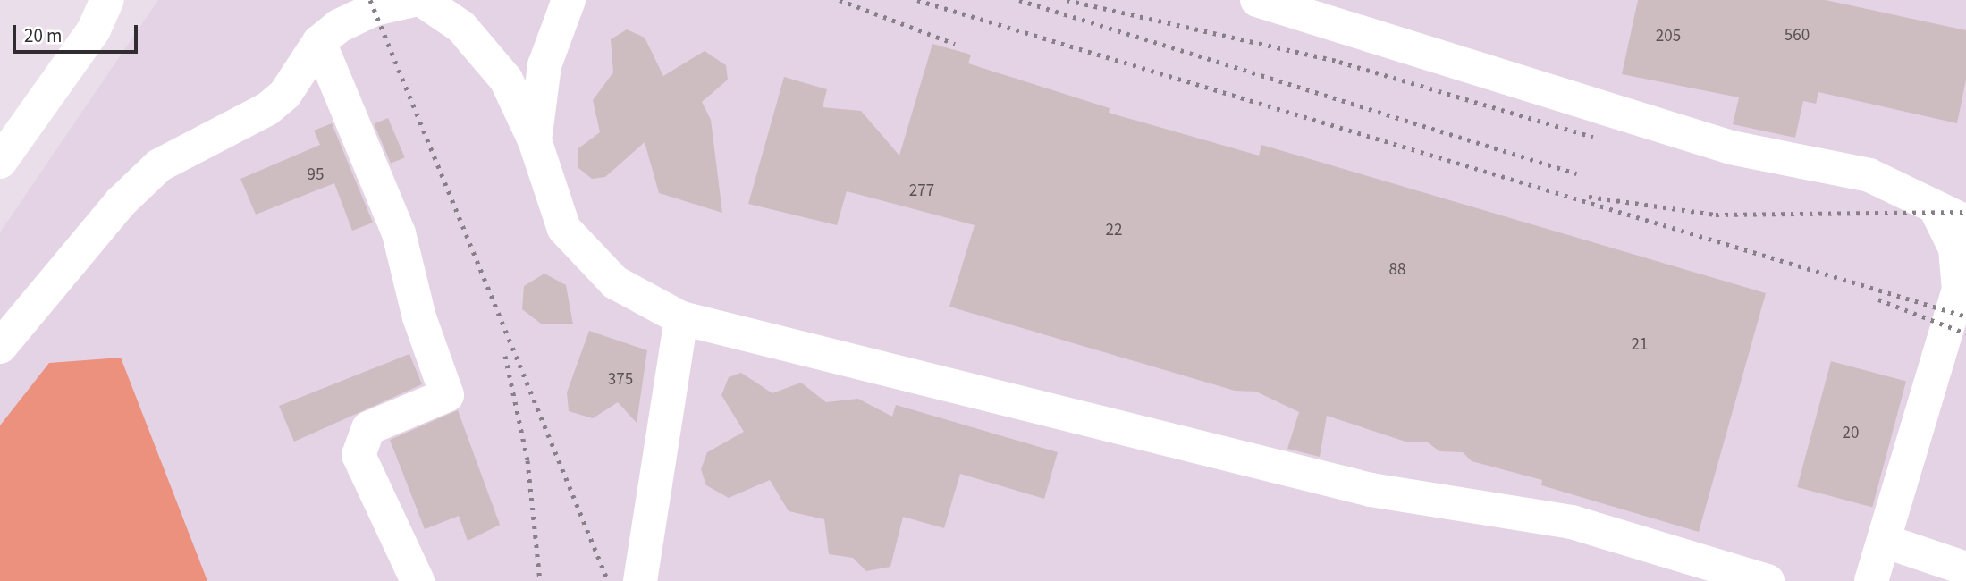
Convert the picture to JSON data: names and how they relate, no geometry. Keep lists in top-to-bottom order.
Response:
{
  "house_numbers": [
    "560",
    "205",
    "95",
    "277",
    "22",
    "88",
    "21",
    "375",
    "20"
  ],
  "scale_bar": "20 m"
}
